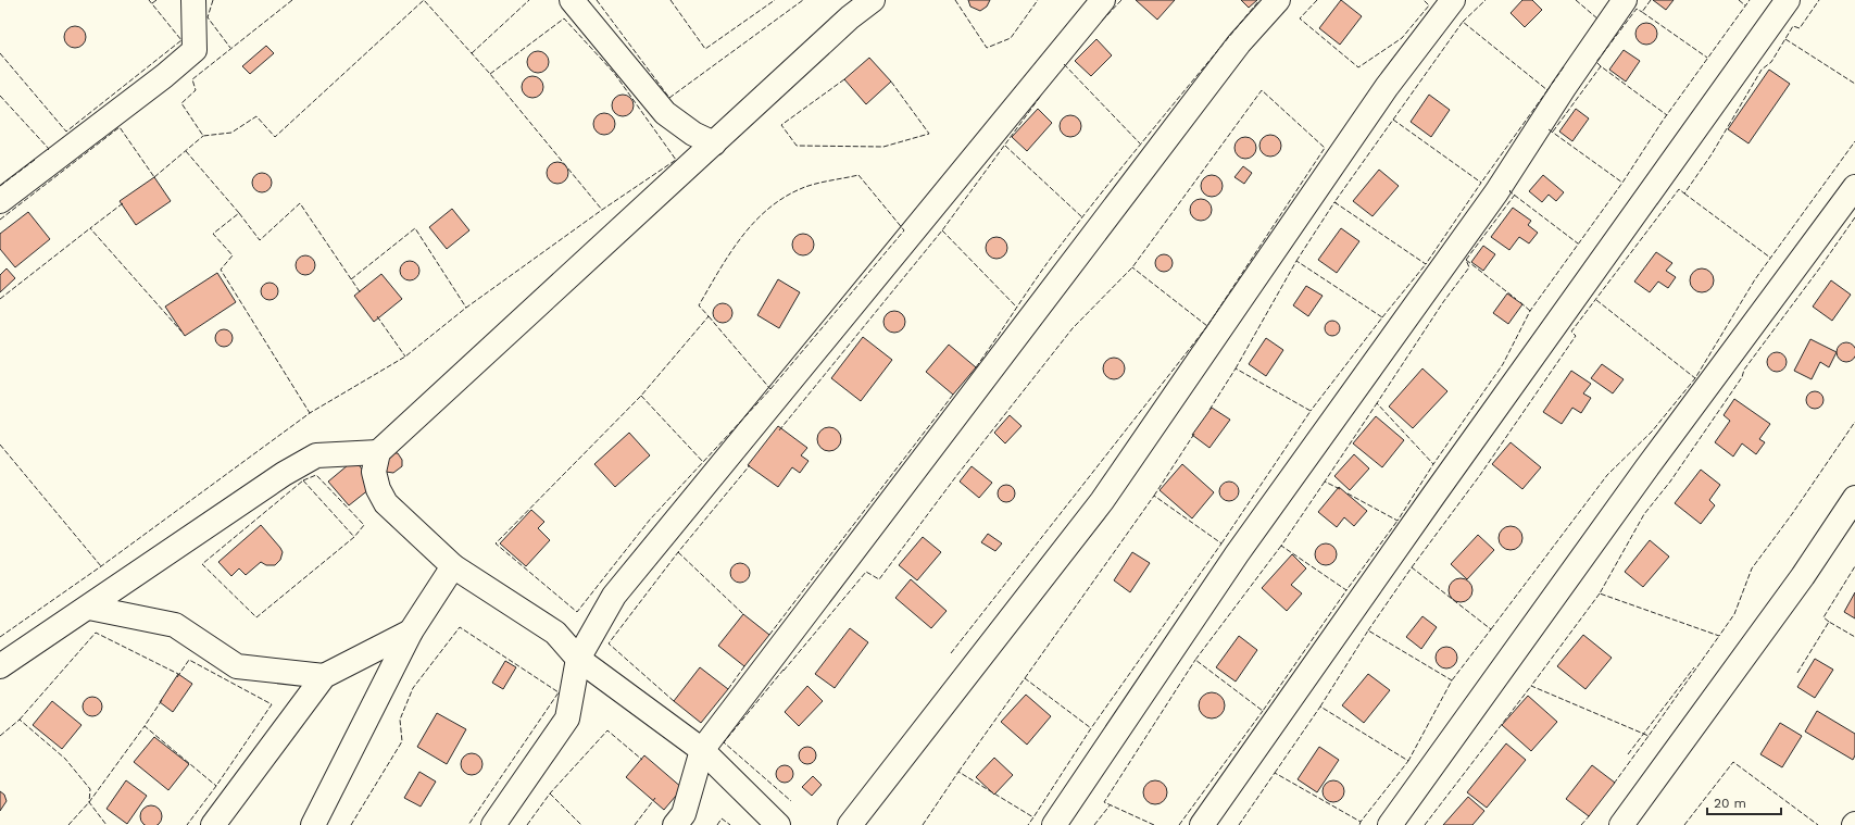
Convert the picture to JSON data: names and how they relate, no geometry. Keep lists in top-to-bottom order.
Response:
{
  "scale_bar": "20 m"
}
